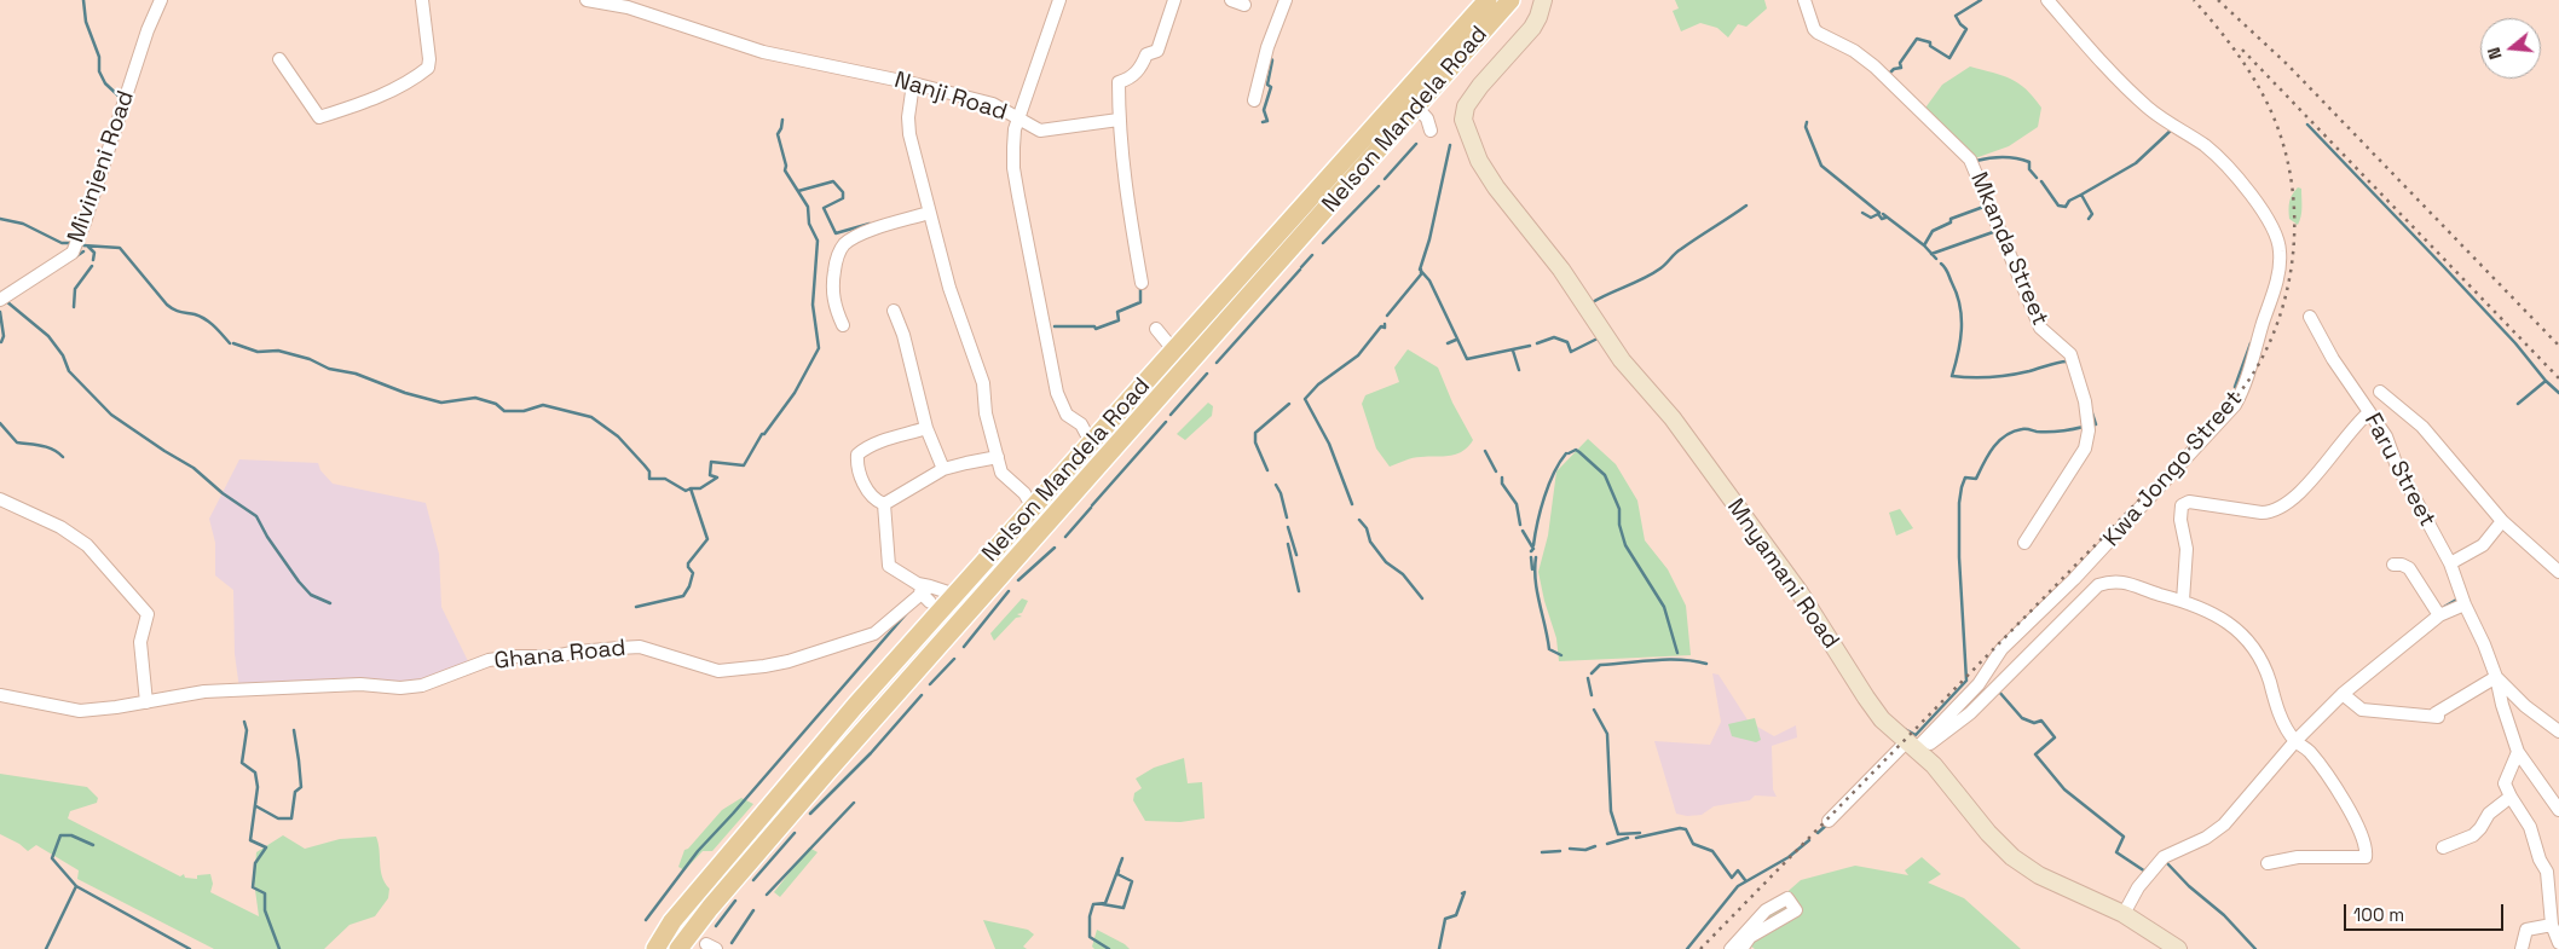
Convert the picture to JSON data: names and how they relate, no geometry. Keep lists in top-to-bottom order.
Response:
{
  "streets": {
    "main road": ["Nelson Mandela Road"],
    "street": [
      "Nanji Road",
      "Mivinjeni Road",
      "Mkanda Street",
      "Kwa Jongo Street",
      "Faru Street",
      "Mnyamani Road",
      "Ghana Road"
    ]
  },
  "crossings": [
    ["Nanji Road", "Nelson Mandela Road"],
    ["Kwa Jongo Street", "Mnyamani Road"]
  ],
  "scale_bar": "100 m",
  "north": "left"
}
